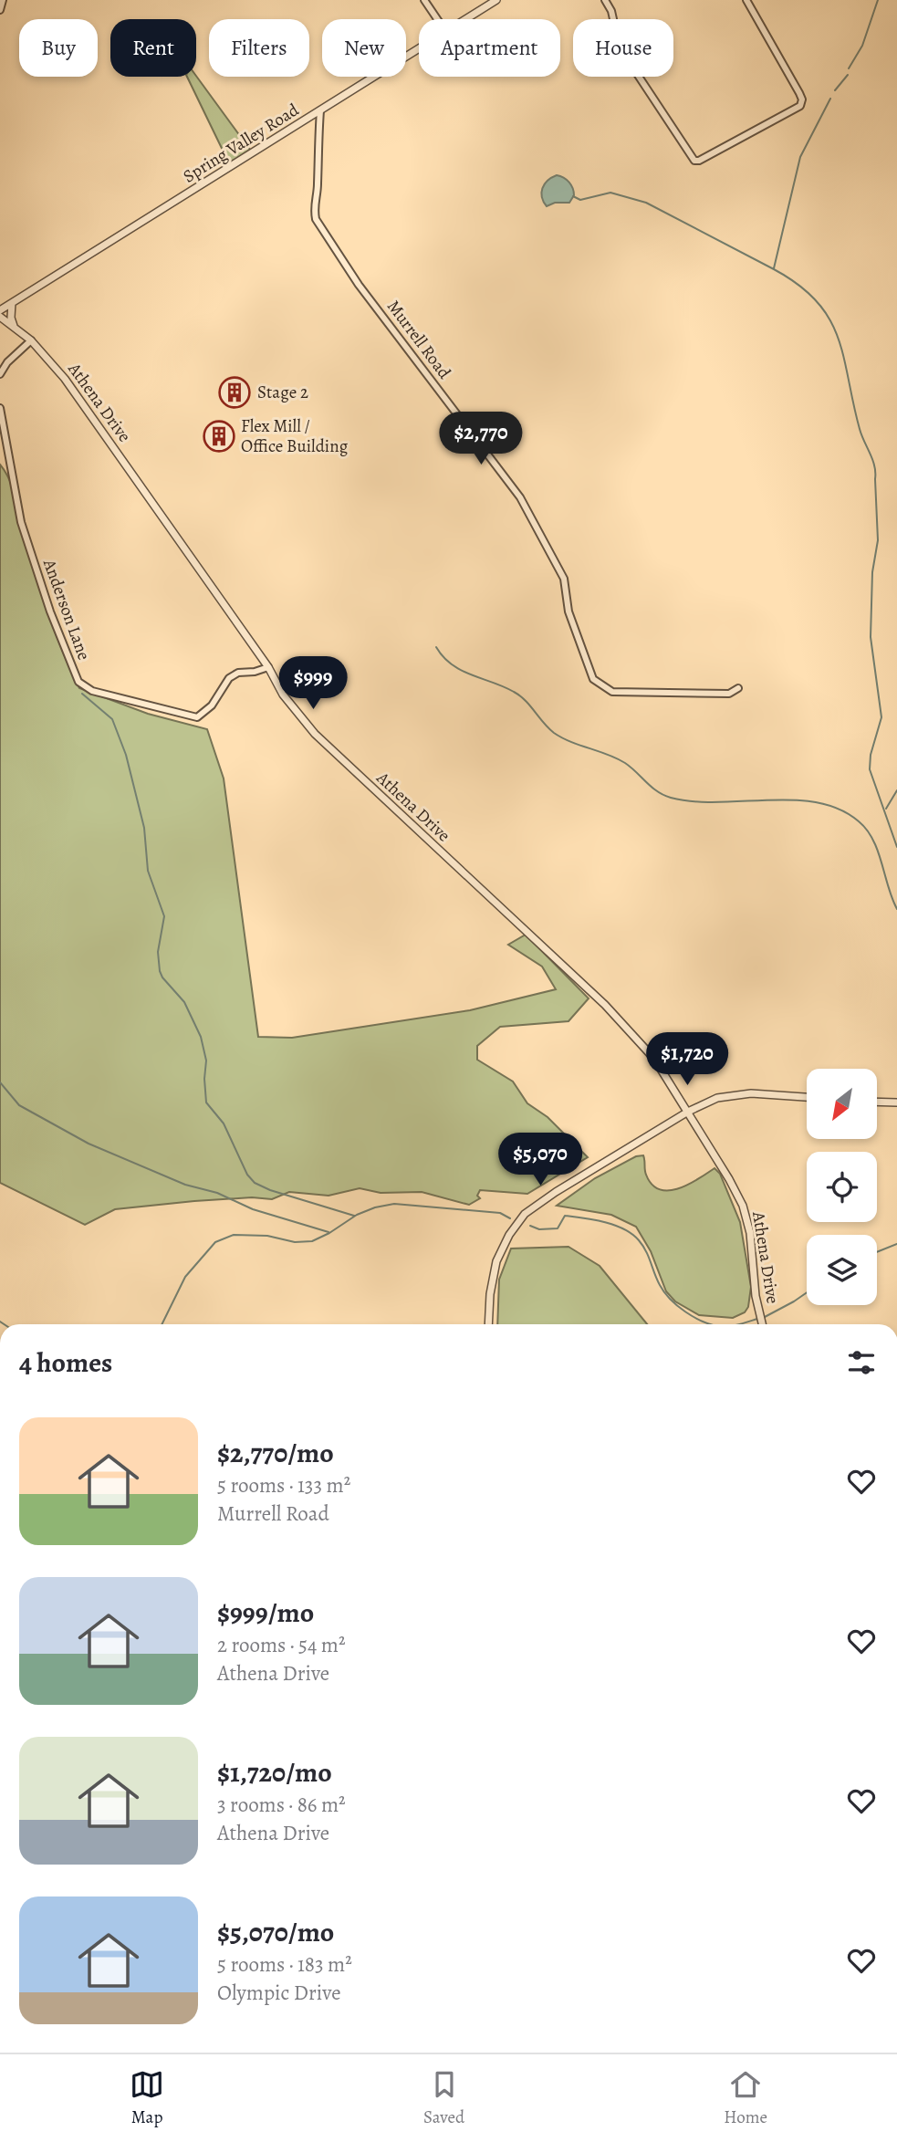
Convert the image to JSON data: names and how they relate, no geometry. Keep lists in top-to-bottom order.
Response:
{
  "streets": {
    "street": [
      "Spring Valley Road",
      "Murrell Road",
      "Athena Drive",
      "Anderson Lane"
    ]
  },
  "crossings": [
    ["Spring Valley Road", "Murrell Road"],
    ["Athena Drive", "Anderson Lane"]
  ],
  "places": {
    "building": ["Stage 2", "Flex Mill / Office Building"]
  },
  "north": "bottom left",
  "page": {
    "chip": [
      "Buy",
      "Rent",
      "Filters",
      "New",
      "Apartment",
      "House"
    ],
    "price": [
      "$2,770",
      "$999",
      "$1,720",
      "$5,070"
    ],
    "heading": "4 homes",
    "list": [
      {
        "name": "$2,770/mo",
        "note": "5 rooms · 133 m² · Murrell Road"
      },
      {
        "name": "$999/mo",
        "note": "2 rooms · 54 m² · Athena Drive"
      },
      {
        "name": "$1,720/mo",
        "note": "3 rooms · 86 m² · Athena Drive"
      },
      {
        "name": "$5,070/mo",
        "note": "5 rooms · 183 m² · Olympic Drive"
      }
    ],
    "tabs": ["Map", "Saved", "Home"]
  }
}
